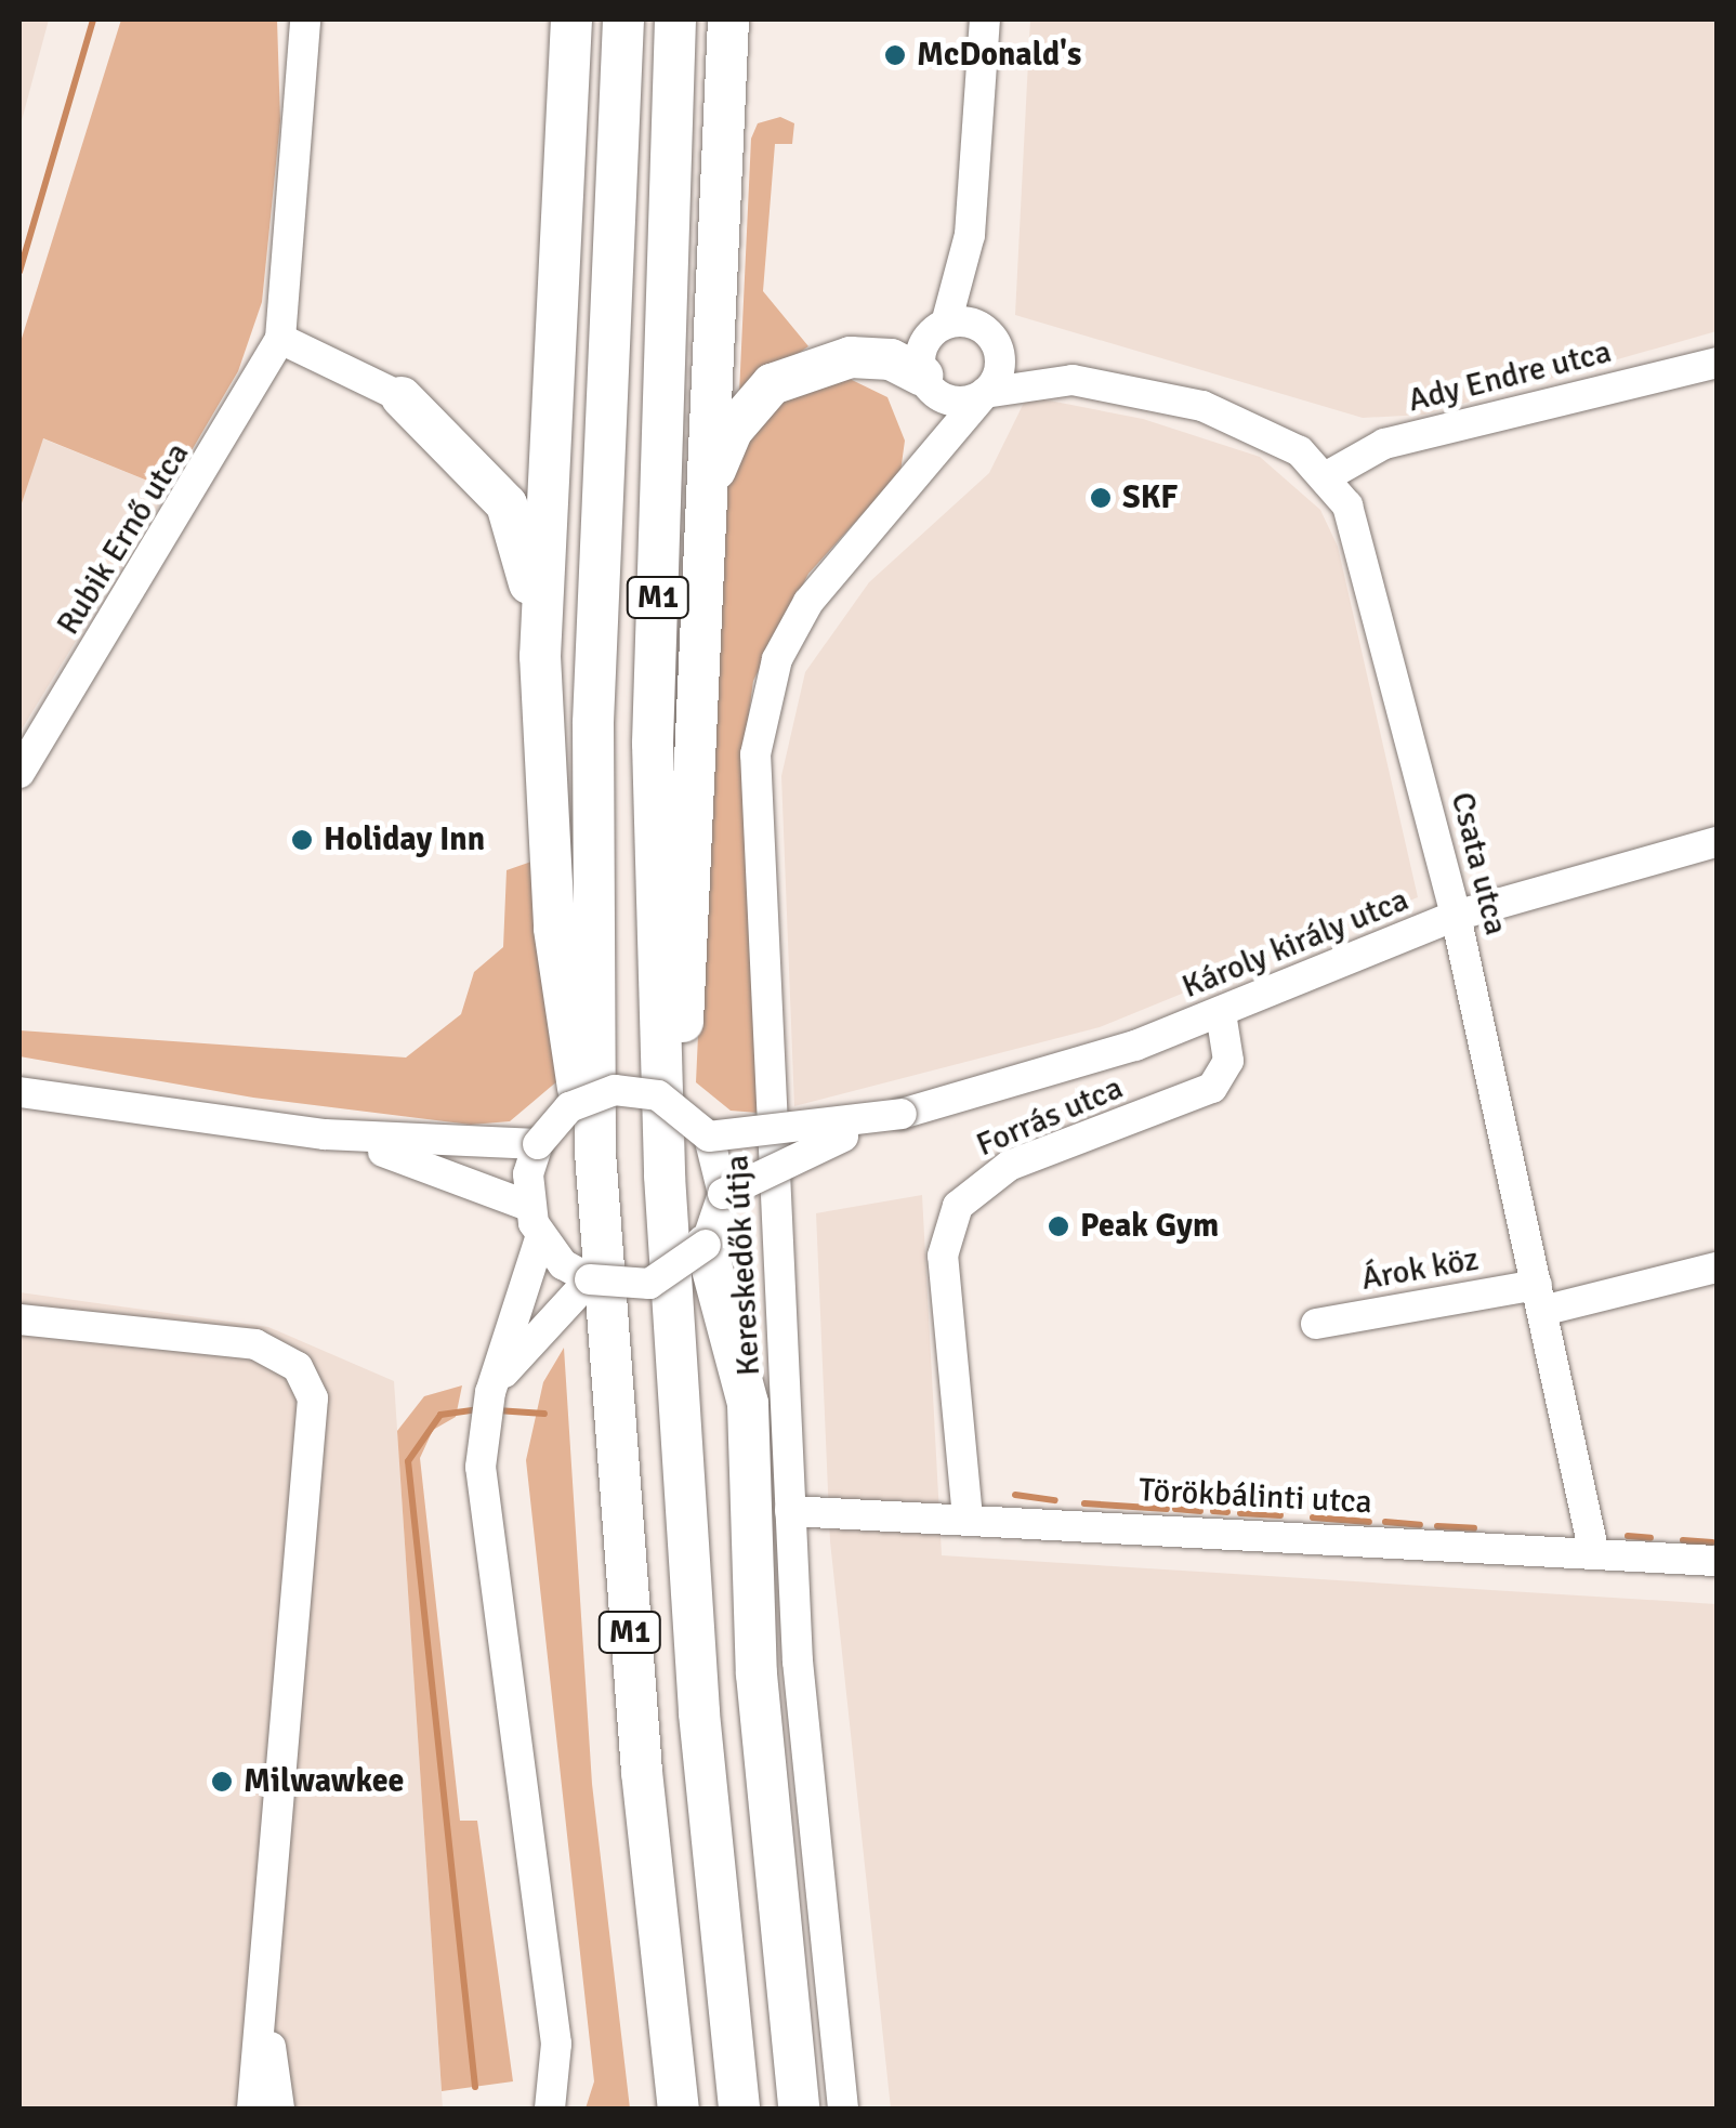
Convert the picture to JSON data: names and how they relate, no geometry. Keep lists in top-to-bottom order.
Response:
{
  "streets": {
    "highway": ["M1"],
    "street": [
      "Ady Endre utca",
      "Rubik Ernő utca",
      "Csata utca",
      "Károly király utca",
      "Forrás utca",
      "Kereskedők útja",
      "Árok köz",
      "Törökbálinti utca"
    ]
  },
  "crossings": [
    ["Ady Endre utca", "Csata utca"],
    ["Csata utca", "Károly király utca"],
    ["Csata utca", "Kereskedők útja"],
    ["Csata utca", "Árok köz"],
    ["Csata utca", "Törökbálinti utca"],
    ["Károly király utca", "Forrás utca"],
    ["Forrás utca", "Törökbálinti utca"],
    ["Kereskedők útja", "Törökbálinti utca"]
  ],
  "places": [
    "McDonald's",
    "SKF",
    "Holiday Inn",
    "Peak Gym",
    "Milwawkee"
  ]
}
